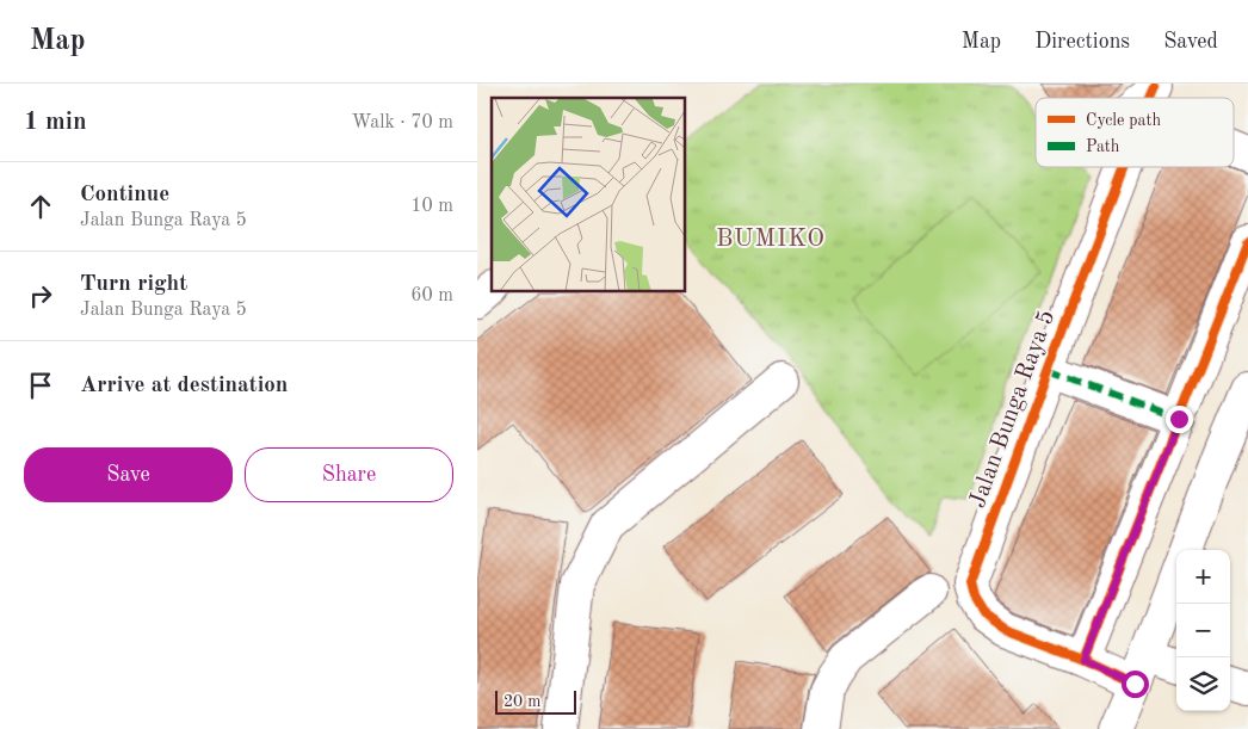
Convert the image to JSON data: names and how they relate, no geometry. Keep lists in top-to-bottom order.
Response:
{
  "streets": {
    "street": ["Jalan Bunga Raya 5"]
  },
  "districts": ["BUMIKO"],
  "legend": ["Cycle path", "Path"],
  "scale_bar": "20 m",
  "page": {
    "header": "Map",
    "nav": ["Map", "Directions", "Saved"],
    "heading": ["1 min", "Walk · 70 m"],
    "list": [
      ["Continue", "Jalan Bunga Raya 5", "10 m"],
      ["Turn right", "Jalan Bunga Raya 5", "60 m"],
      "Arrive at destination"
    ],
    "buttons": ["Save", "Share"],
    "map_buttons": ["+", "−"],
    "scale": "20 m"
  }
}
